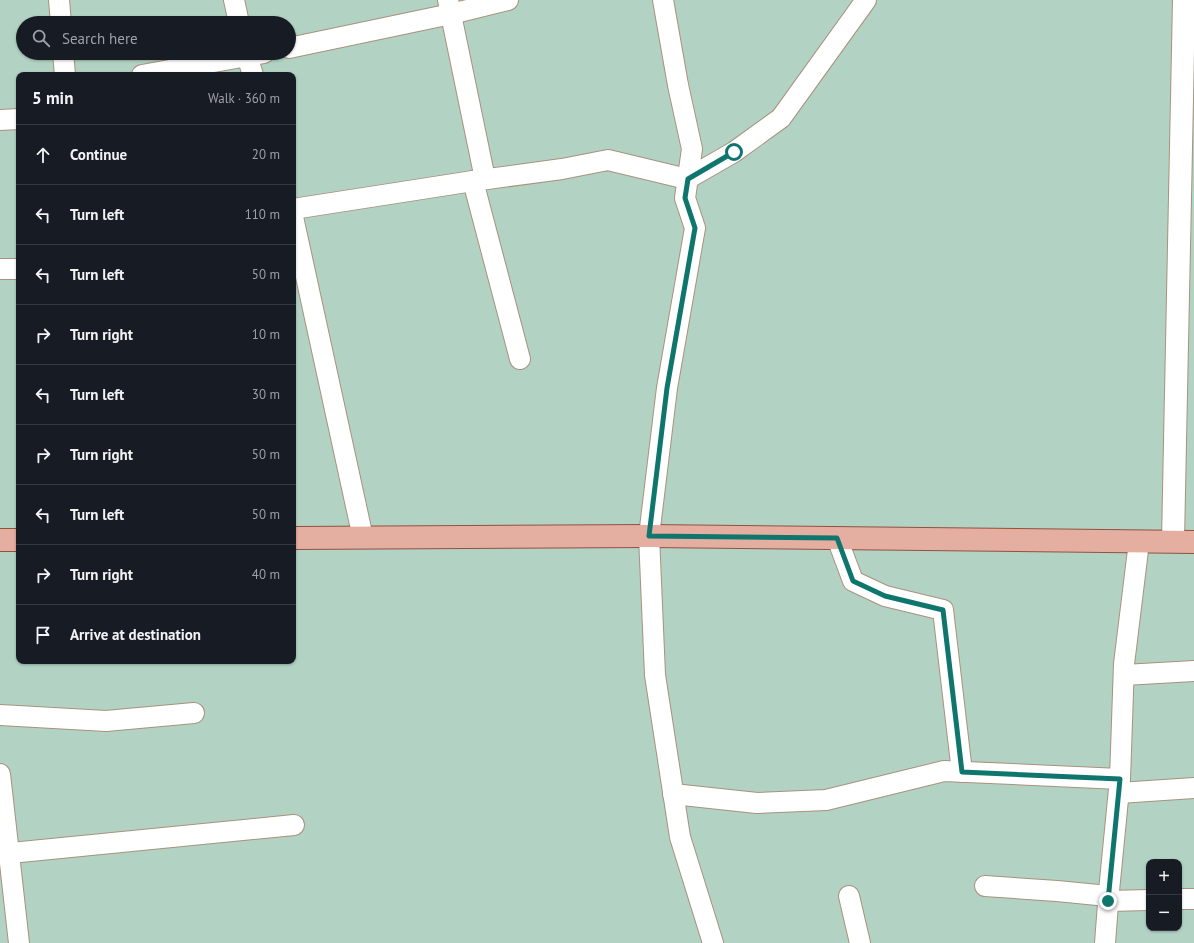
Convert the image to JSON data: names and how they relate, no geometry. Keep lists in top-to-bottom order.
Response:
{
  "page": {
    "search": "Search here",
    "heading": ["5 min", "Walk · 360 m"],
    "list": [
      ["Continue", "20 m"],
      ["Turn left", "110 m"],
      ["Turn left", "50 m"],
      ["Turn right", "10 m"],
      ["Turn left", "30 m"],
      ["Turn right", "50 m"],
      ["Turn left", "50 m"],
      ["Turn right", "40 m"],
      "Arrive at destination"
    ],
    "map_buttons": ["+", "−"]
  }
}
